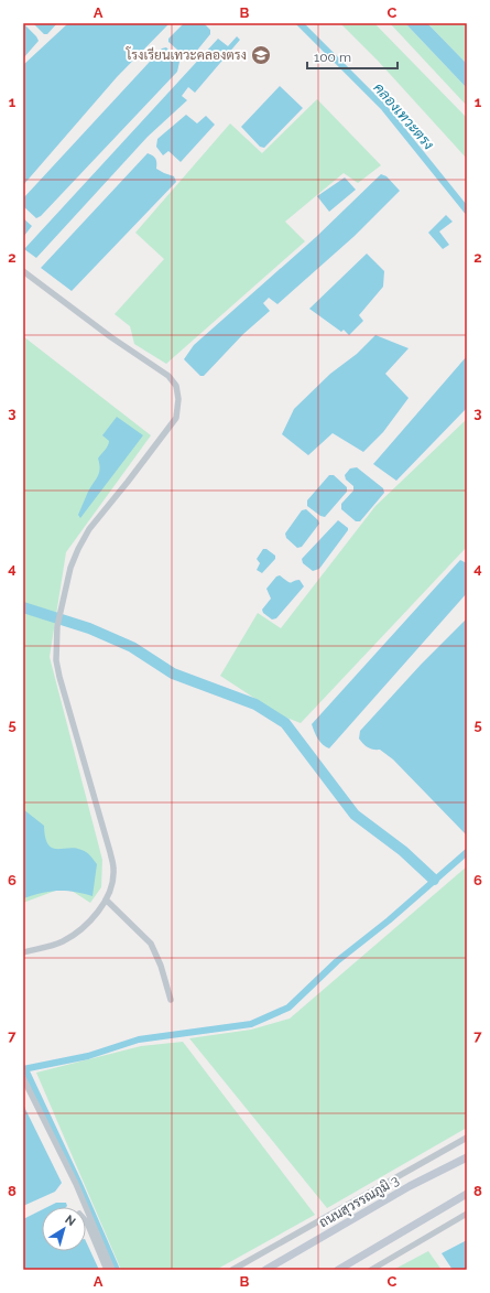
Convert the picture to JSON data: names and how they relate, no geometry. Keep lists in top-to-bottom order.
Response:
{
  "streets": {
    "main road": ["ถนนสุวรรณภูมิ 3"]
  },
  "water": ["คลองเทวะตรง"],
  "places": {
    "school or university": ["โรงเรียนเทวะคลองตรง"]
  },
  "scale_bar": "100 m",
  "north": "top right",
  "grid": {
    "columns": ["A", "B", "C"],
    "rows": [
      "1",
      "2",
      "3",
      "4",
      "5",
      "6",
      "7",
      "8"
    ]
  }
}
